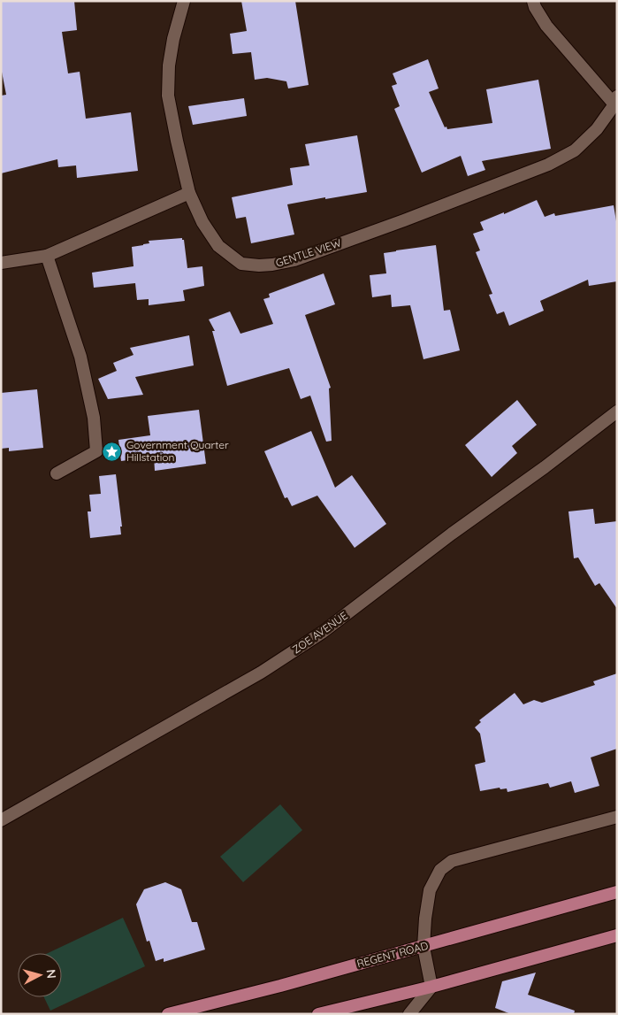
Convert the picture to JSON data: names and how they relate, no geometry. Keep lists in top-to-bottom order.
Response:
{
  "streets": {
    "main road": ["REGENT ROAD"],
    "street": ["GENTLE VIEW", "ZOE AVENUE"]
  },
  "places": {
    "place": ["Government Quarter Hillstation"]
  },
  "north": "right"
}
